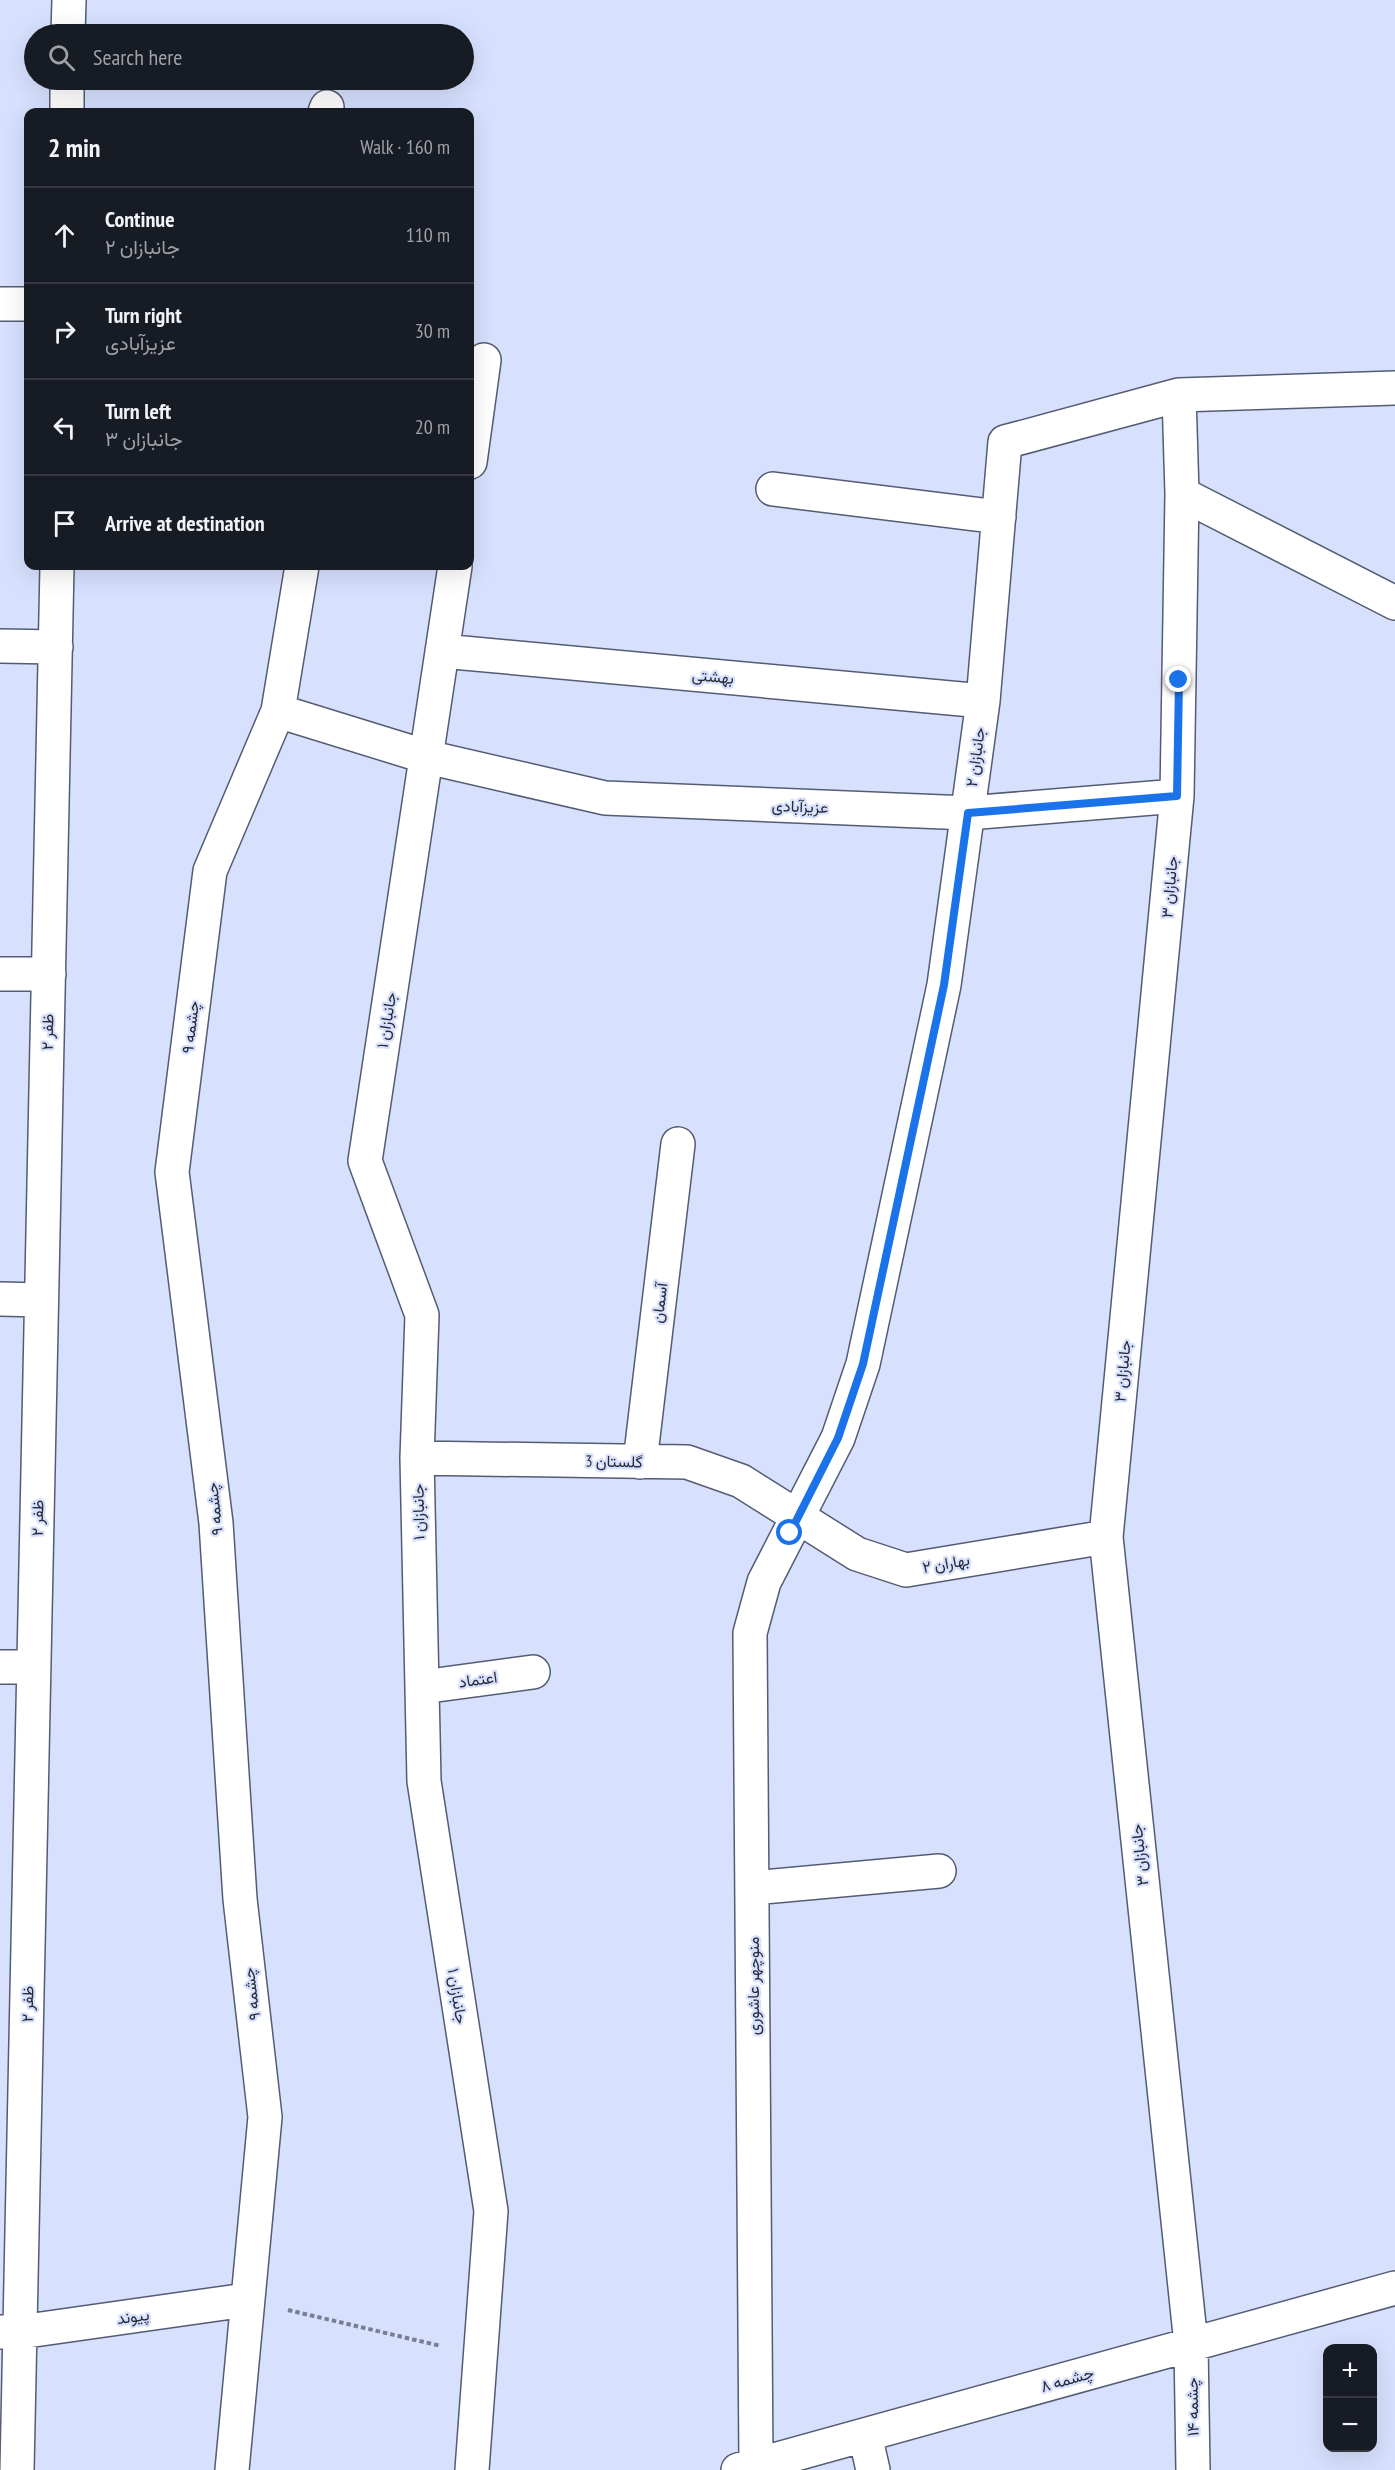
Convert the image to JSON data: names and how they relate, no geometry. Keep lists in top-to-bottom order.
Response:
{
  "streets": {
    "street": [
      "بهشتی",
      "جانبازان ۲",
      "عزیزآبادی",
      "جانبازان ۳",
      "جانبازان ۱",
      "چشمه ۹",
      "ظفر ۲",
      "آسمان",
      "گلستان 3",
      "بهاران ۲",
      "اعتماد",
      "منوچهر عاشوری",
      "پیوند",
      "چشمه ۸",
      "چشمه ۱۴"
    ]
  },
  "crossings": [
    ["بهشتی", "جانبازان ۲"],
    ["بهشتی", "جانبازان ۱"],
    ["جانبازان ۲", "عزیزآبادی"],
    ["جانبازان ۲", "جانبازان ۳"],
    ["جانبازان ۲", "گلستان 3"],
    ["جانبازان ۲", "بهاران ۲"],
    ["جانبازان ۲", "منوچهر عاشوری"],
    ["عزیزآبادی", "جانبازان ۳"],
    ["عزیزآبادی", "جانبازان ۱"],
    ["عزیزآبادی", "چشمه ۹"],
    ["جانبازان ۳", "بهاران ۲"],
    ["جانبازان ۳", "چشمه ۸"],
    ["جانبازان ۳", "چشمه ۱۴"],
    ["جانبازان ۱", "گلستان 3"],
    ["جانبازان ۱", "اعتماد"],
    ["چشمه ۹", "پیوند"],
    ["ظفر ۲", "پیوند"],
    ["آسمان", "گلستان 3"],
    ["گلستان 3", "بهاران ۲"],
    ["گلستان 3", "منوچهر عاشوری"],
    ["بهاران ۲", "منوچهر عاشوری"],
    ["منوچهر عاشوری", "چشمه ۸"],
    ["چشمه ۸", "چشمه ۱۴"]
  ],
  "page": {
    "search": "Search here",
    "heading": ["2 min", "Walk · 160 m"],
    "list": [
      ["Continue", "جانبازان ۲", "110 m"],
      ["Turn right", "عزیزآبادی", "30 m"],
      ["Turn left", "جانبازان ۳", "20 m"],
      "Arrive at destination"
    ],
    "map_buttons": ["+", "−"]
  }
}
